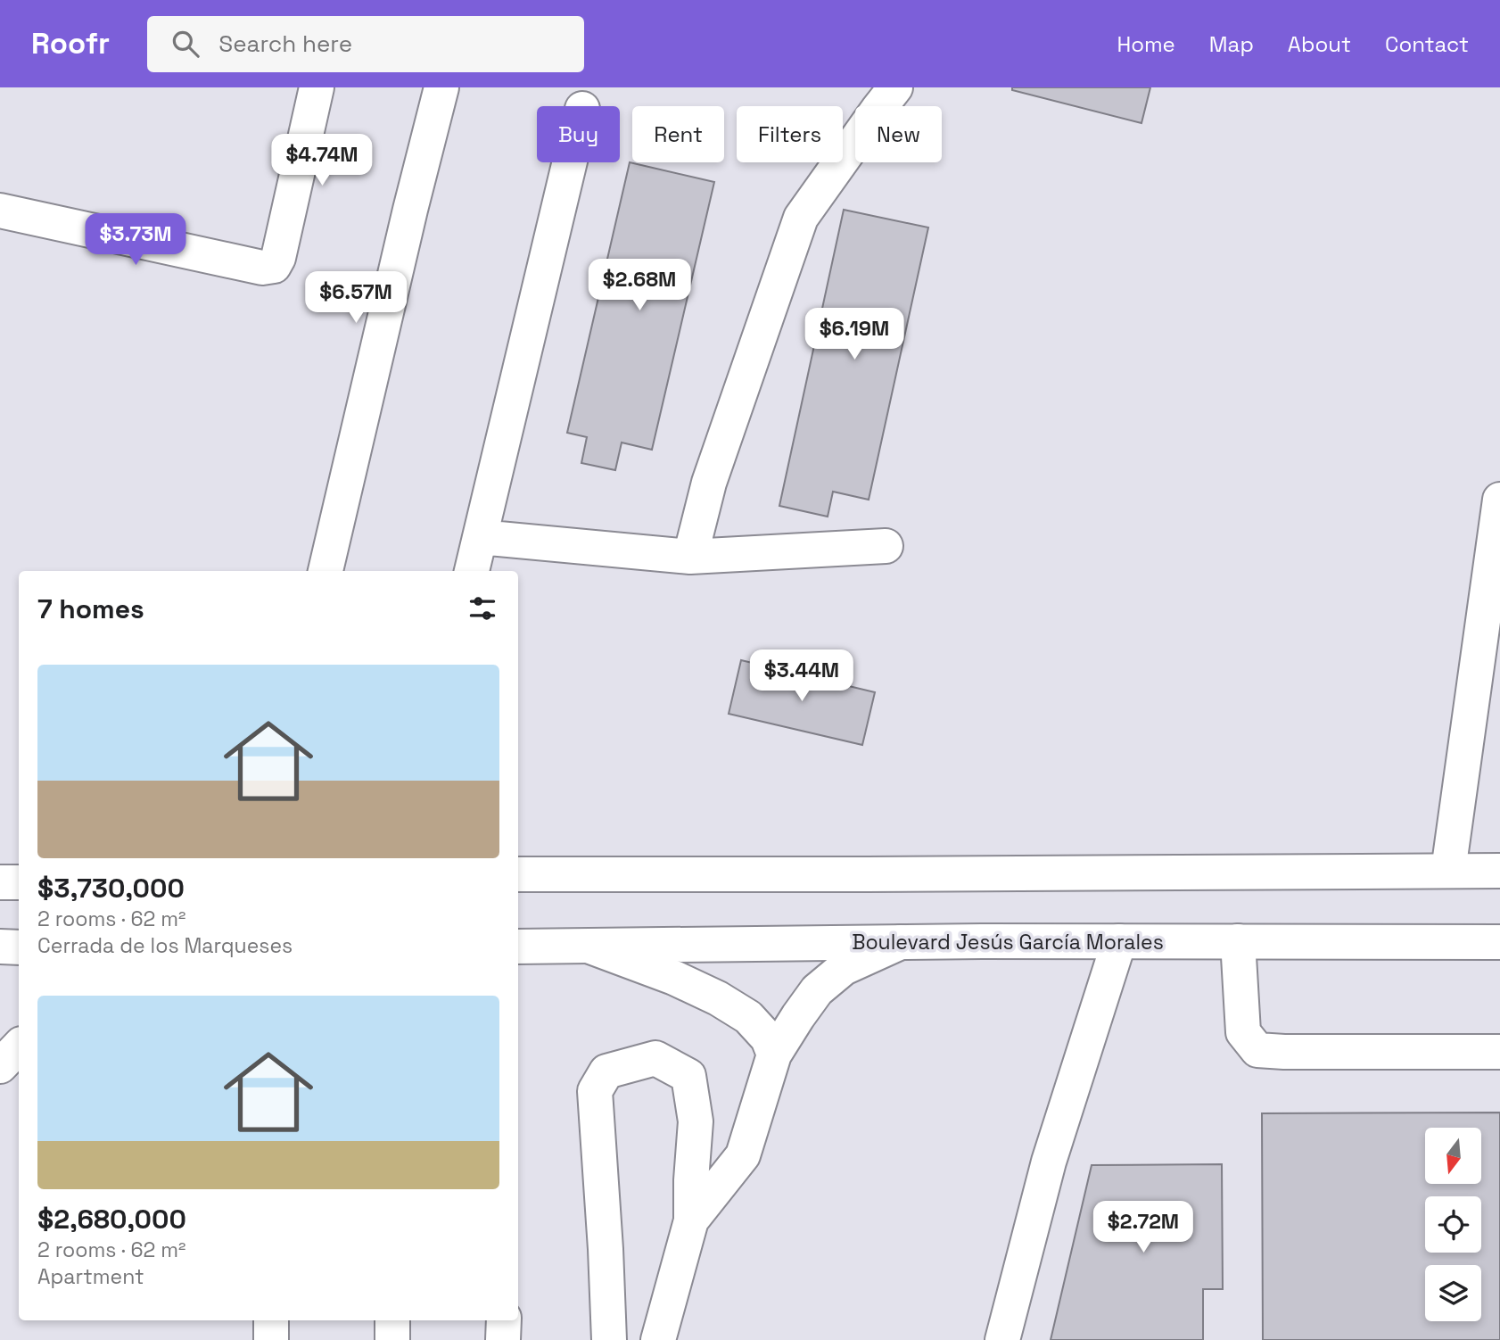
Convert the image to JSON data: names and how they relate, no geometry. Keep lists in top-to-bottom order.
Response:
{
  "streets": {
    "main road": ["Boulevard Jesús García Morales"]
  },
  "north": "bottom",
  "page": {
    "header": "Roofr",
    "search": "Search here",
    "nav": [
      "Home",
      "Map",
      "About",
      "Contact"
    ],
    "chip": [
      "Buy",
      "Rent",
      "Filters",
      "New"
    ],
    "price": [
      "$4.74M",
      "$3.73M",
      "$2.68M",
      "$6.57M",
      "$6.19M",
      "$3.44M",
      "$2.72M"
    ],
    "heading": "7 homes",
    "list": [
      {
        "name": "$3,730,000",
        "note": "2 rooms · 62 m² · Cerrada de los Marqueses"
      },
      {
        "name": "$2,680,000",
        "note": "2 rooms · 62 m² · Apartment"
      }
    ]
  }
}
